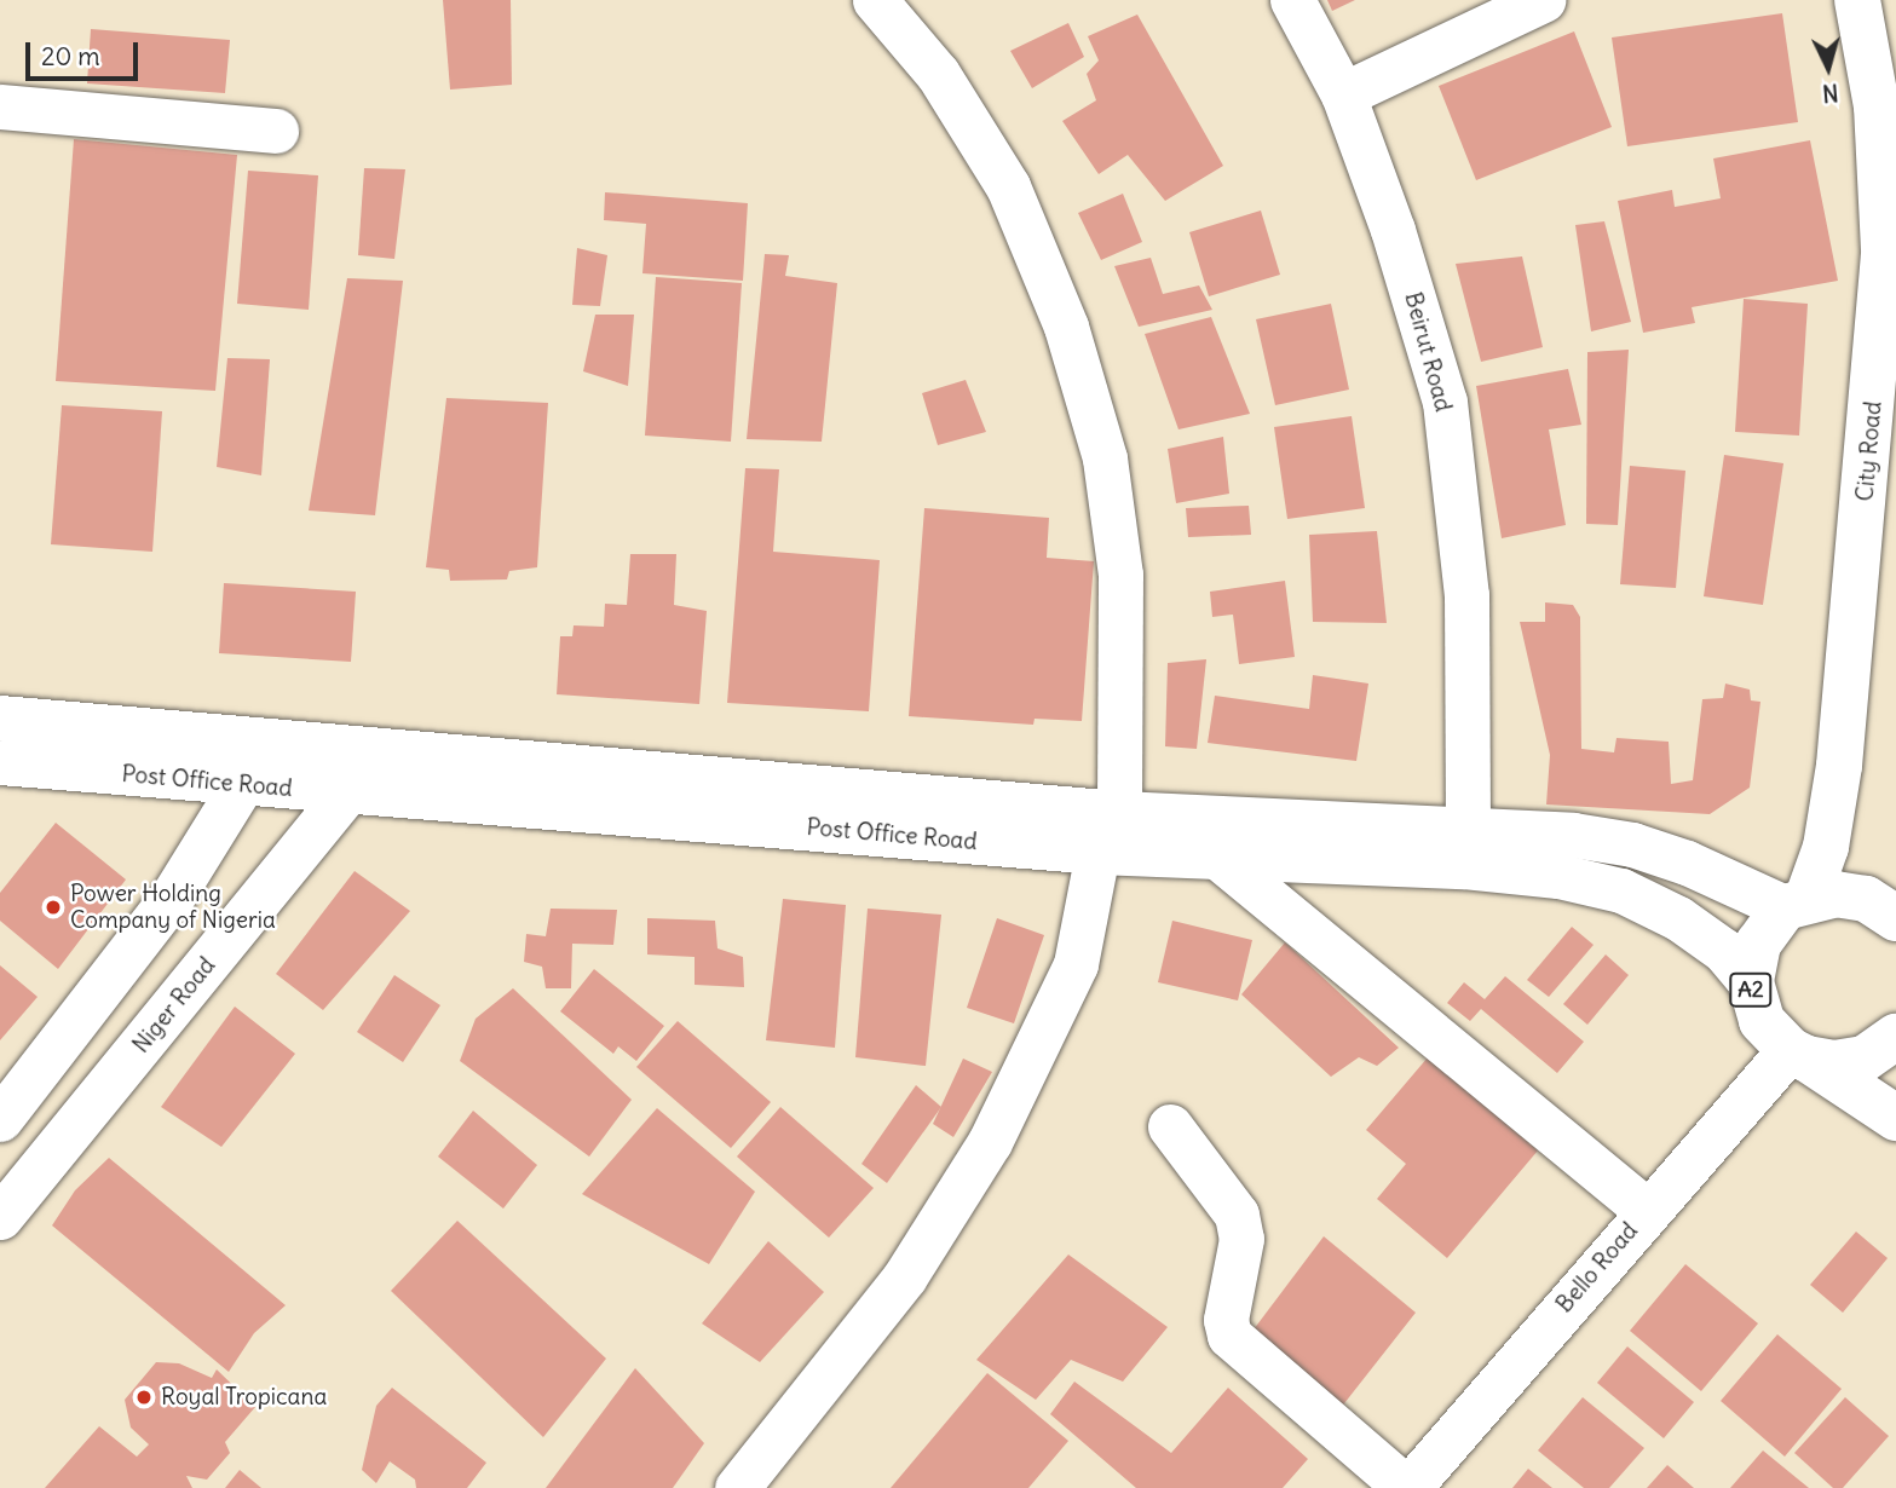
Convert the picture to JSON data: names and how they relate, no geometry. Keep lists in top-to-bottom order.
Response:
{
  "streets": {
    "highway": ["City Road", "A2"],
    "street": [
      "Beirut Road",
      "Post Office Road",
      "Niger Road",
      "Bello Road"
    ]
  },
  "crossings": [
    ["Beirut Road", "Post Office Road"],
    ["City Road", "Post Office Road"],
    ["City Road", "A2"],
    ["Post Office Road", "A2"],
    ["Post Office Road", "Niger Road"],
    ["A2", "Bello Road"]
  ],
  "places": ["Power Holding Company of Nigeria", "Royal Tropicana"],
  "scale_bar": "20 m",
  "north": "bottom"
}
